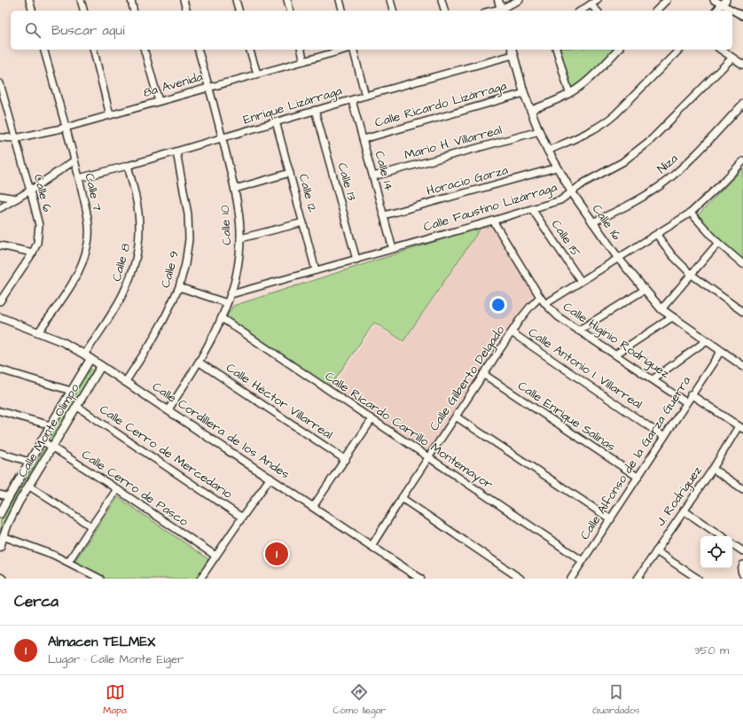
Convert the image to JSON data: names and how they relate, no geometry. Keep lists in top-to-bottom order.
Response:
{
  "streets": {
    "street": [
      "8a Avenida",
      "Calle Ricardo Lizárraga",
      "Enrique Lizárraga",
      "Mario H. Villarreal",
      "Niza",
      "Calle 14",
      "Horacio Garza",
      "Calle 13",
      "Calle 7",
      "Calle 6",
      "Calle 12",
      "Calle Faustino Lizárraga",
      "Calle 16",
      "Calle 10",
      "Calle 15",
      "Calle 8",
      "Calle 9",
      "Calle Higinio Rodriguez",
      "Calle Antonio I. Villarreal",
      "Calle Gilberto Delgado",
      "Calle Héctor Villarreal",
      "Calle Enrique Salinas",
      "Calle Monte Olimpo",
      "Calle Cordillera de los Andes",
      "Calle Ricardo Carrillo Montemayor",
      "Calle Cerro de Mercedario",
      "Calle Alfonso de la Garza Guerra",
      "Calle Cerro de Pasco",
      "J. Rodriguez"
    ]
  },
  "crossings": [
    ["8a Avenida", "Calle 7"],
    ["8a Avenida", "Calle 6"],
    ["8a Avenida", "Calle 10"],
    ["Calle Ricardo Lizárraga", "Calle 14"],
    ["Calle Ricardo Lizárraga", "Calle 16"],
    ["Enrique Lizárraga", "Calle 14"],
    ["Enrique Lizárraga", "Calle 13"],
    ["Enrique Lizárraga", "Calle 7"],
    ["Enrique Lizárraga", "Calle 12"],
    ["Enrique Lizárraga", "Calle 16"],
    ["Enrique Lizárraga", "Calle 10"],
    ["Enrique Lizárraga", "Calle 8"],
    ["Enrique Lizárraga", "Calle 9"],
    ["Mario H. Villarreal", "Calle 14"],
    ["Mario H. Villarreal", "Calle 16"],
    ["Niza", "Calle 16"],
    ["Calle 14", "Horacio Garza"],
    ["Calle 14", "Calle Faustino Lizárraga"],
    ["Horacio Garza", "Calle 16"],
    ["Calle 13", "Calle Faustino Lizárraga"],
    ["Calle 7", "Calle Cordillera de los Andes"],
    ["Calle 12", "Calle Faustino Lizárraga"],
    ["Calle Faustino Lizárraga", "Calle 16"],
    ["Calle Faustino Lizárraga", "Calle 10"],
    ["Calle Faustino Lizárraga", "Calle 15"],
    ["Calle Faustino Lizárraga", "Calle Higinio Rodriguez"],
    ["Calle 16", "Calle Alfonso de la Garza Guerra"],
    ["Calle 10", "Calle Héctor Villarreal"],
    ["Calle 10", "Calle Cordillera de los Andes"],
    ["Calle 10", "Calle Ricardo Carrillo Montemayor"],
    ["Calle 8", "Calle Cordillera de los Andes"],
    ["Calle 9", "Calle Cordillera de los Andes"],
    ["Calle Higinio Rodriguez", "Calle Gilberto Delgado"],
    ["Calle Higinio Rodriguez", "Calle Alfonso de la Garza Guerra"],
    ["Calle Antonio I. Villarreal", "Calle Gilberto Delgado"],
    ["Calle Antonio I. Villarreal", "Calle Alfonso de la Garza Guerra"],
    ["Calle Gilberto Delgado", "Calle Enrique Salinas"],
    ["Calle Gilberto Delgado", "Calle Cordillera de los Andes"],
    ["Calle Gilberto Delgado", "Calle Ricardo Carrillo Montemayor"],
    ["Calle Enrique Salinas", "Calle Alfonso de la Garza Guerra"],
    ["Calle Monte Olimpo", "Calle Cordillera de los Andes"],
    ["Calle Monte Olimpo", "Calle Cerro de Mercedario"],
    ["Calle Monte Olimpo", "Calle Cerro de Pasco"],
    ["Calle Ricardo Carrillo Montemayor", "Calle Alfonso de la Garza Guerra"]
  ],
  "page": {
    "search": "Buscar aquí",
    "pins": "1",
    "heading": "Cerca",
    "list": [
      {
        "mark": "1",
        "name": "Almacen TELMEX",
        "note": "Lugar · Calle Monte Eiger",
        "value": "350 m"
      }
    ],
    "nav": ["Mapa", "Cómo llegar", "Guardados"]
  }
}
